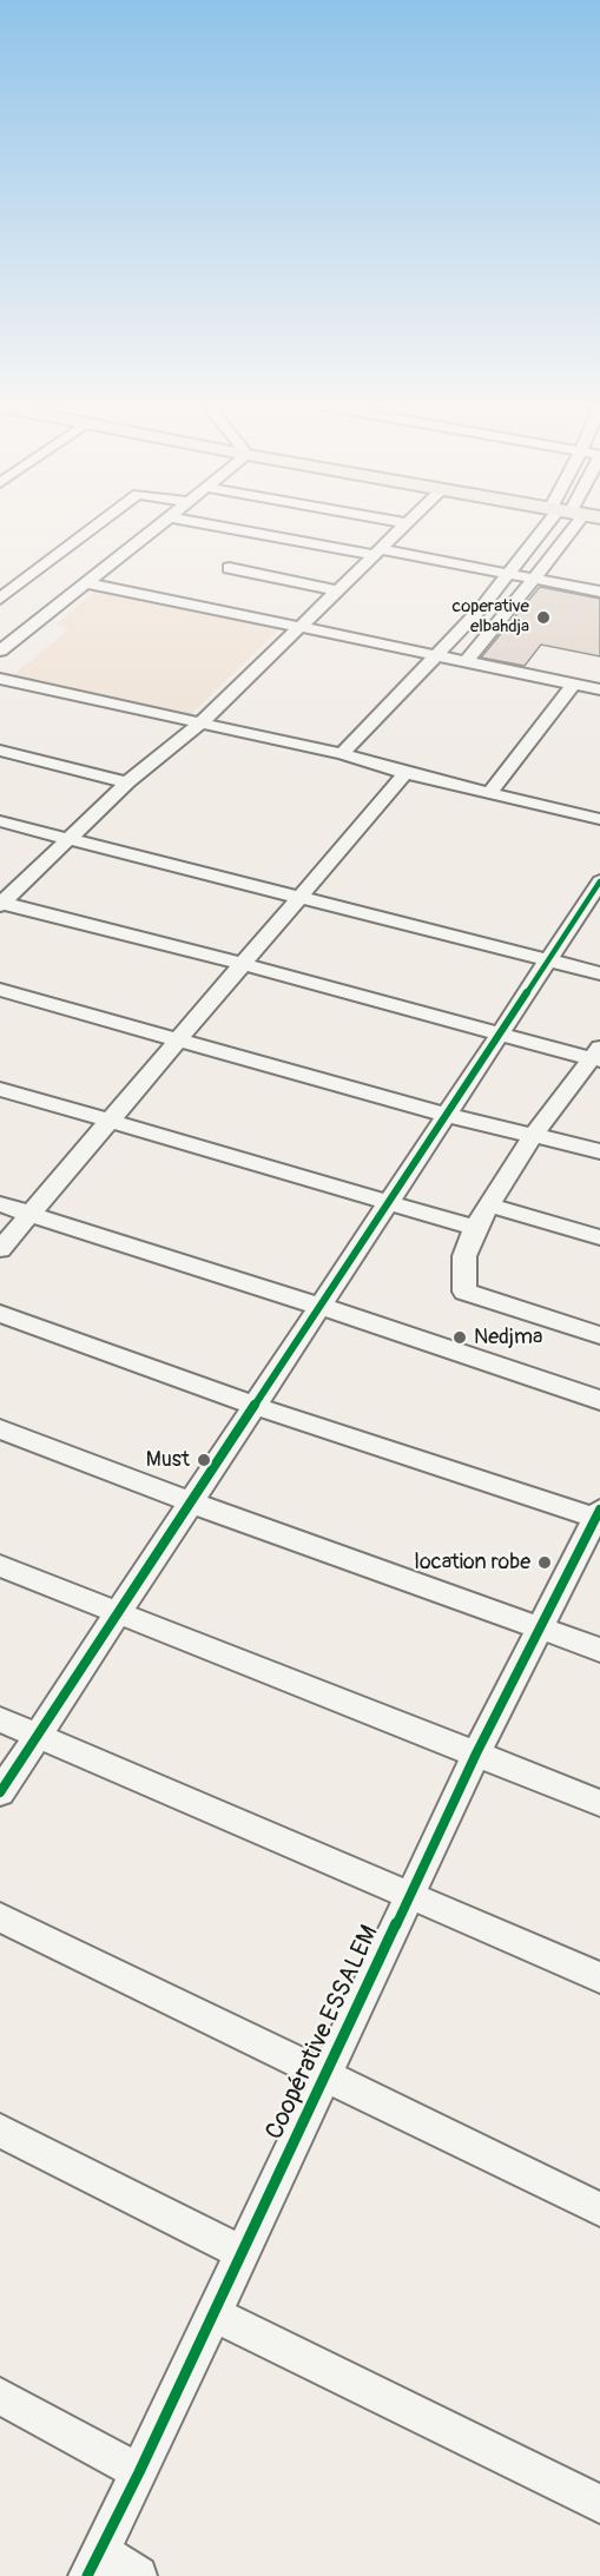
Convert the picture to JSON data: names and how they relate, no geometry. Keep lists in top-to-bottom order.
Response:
{
  "streets": {
    "street": ["Coopérative ESSALEM"]
  },
  "places": [
    "coperative elbahdja",
    "Nedjma",
    "Must",
    "location robe"
  ]
}
